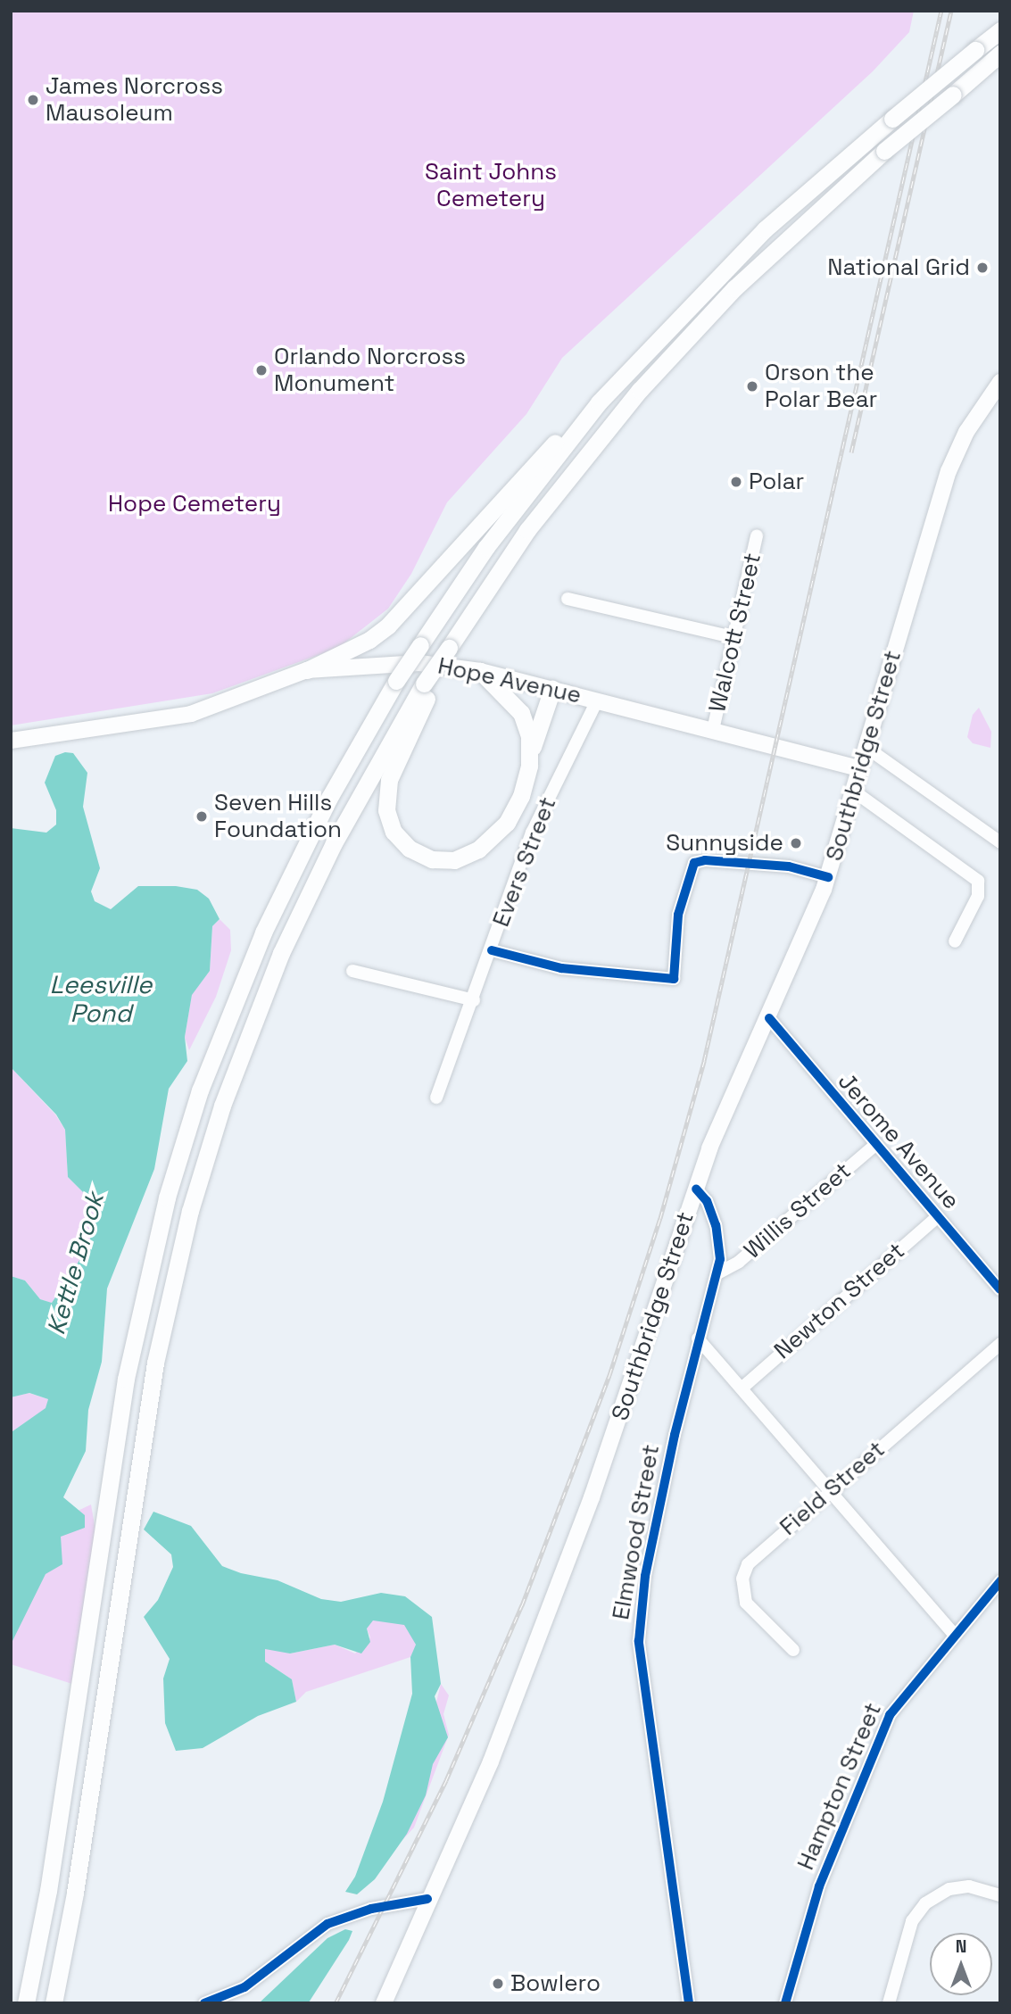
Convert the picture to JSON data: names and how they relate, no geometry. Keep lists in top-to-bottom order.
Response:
{
  "streets": {
    "main road": ["Hope Avenue", "Southbridge Street"],
    "street": [
      "Walcott Street",
      "Evers Street",
      "Jerome Avenue",
      "Willis Street",
      "Newton Street",
      "Field Street",
      "Elmwood Street",
      "Hampton Street"
    ]
  },
  "crossings": [
    ["Walcott Street", "Hope Avenue"],
    ["Hope Avenue", "Southbridge Street"],
    ["Hope Avenue", "Evers Street"],
    ["Southbridge Street", "Jerome Avenue"],
    ["Southbridge Street", "Elmwood Street"],
    ["Jerome Avenue", "Willis Street"],
    ["Jerome Avenue", "Newton Street"],
    ["Willis Street", "Elmwood Street"]
  ],
  "water": ["Leesville Pond", "Kettle Brook"],
  "parks": ["Saint Johns Cemetery", "Hope Cemetery"],
  "places": [
    "James Norcross Mausoleum",
    "National Grid",
    "Orlando Norcross Monument",
    "Orson the Polar Bear",
    "Polar",
    "Seven Hills Foundation",
    "Sunnyside",
    "Bowlero"
  ],
  "north": "top"
}
